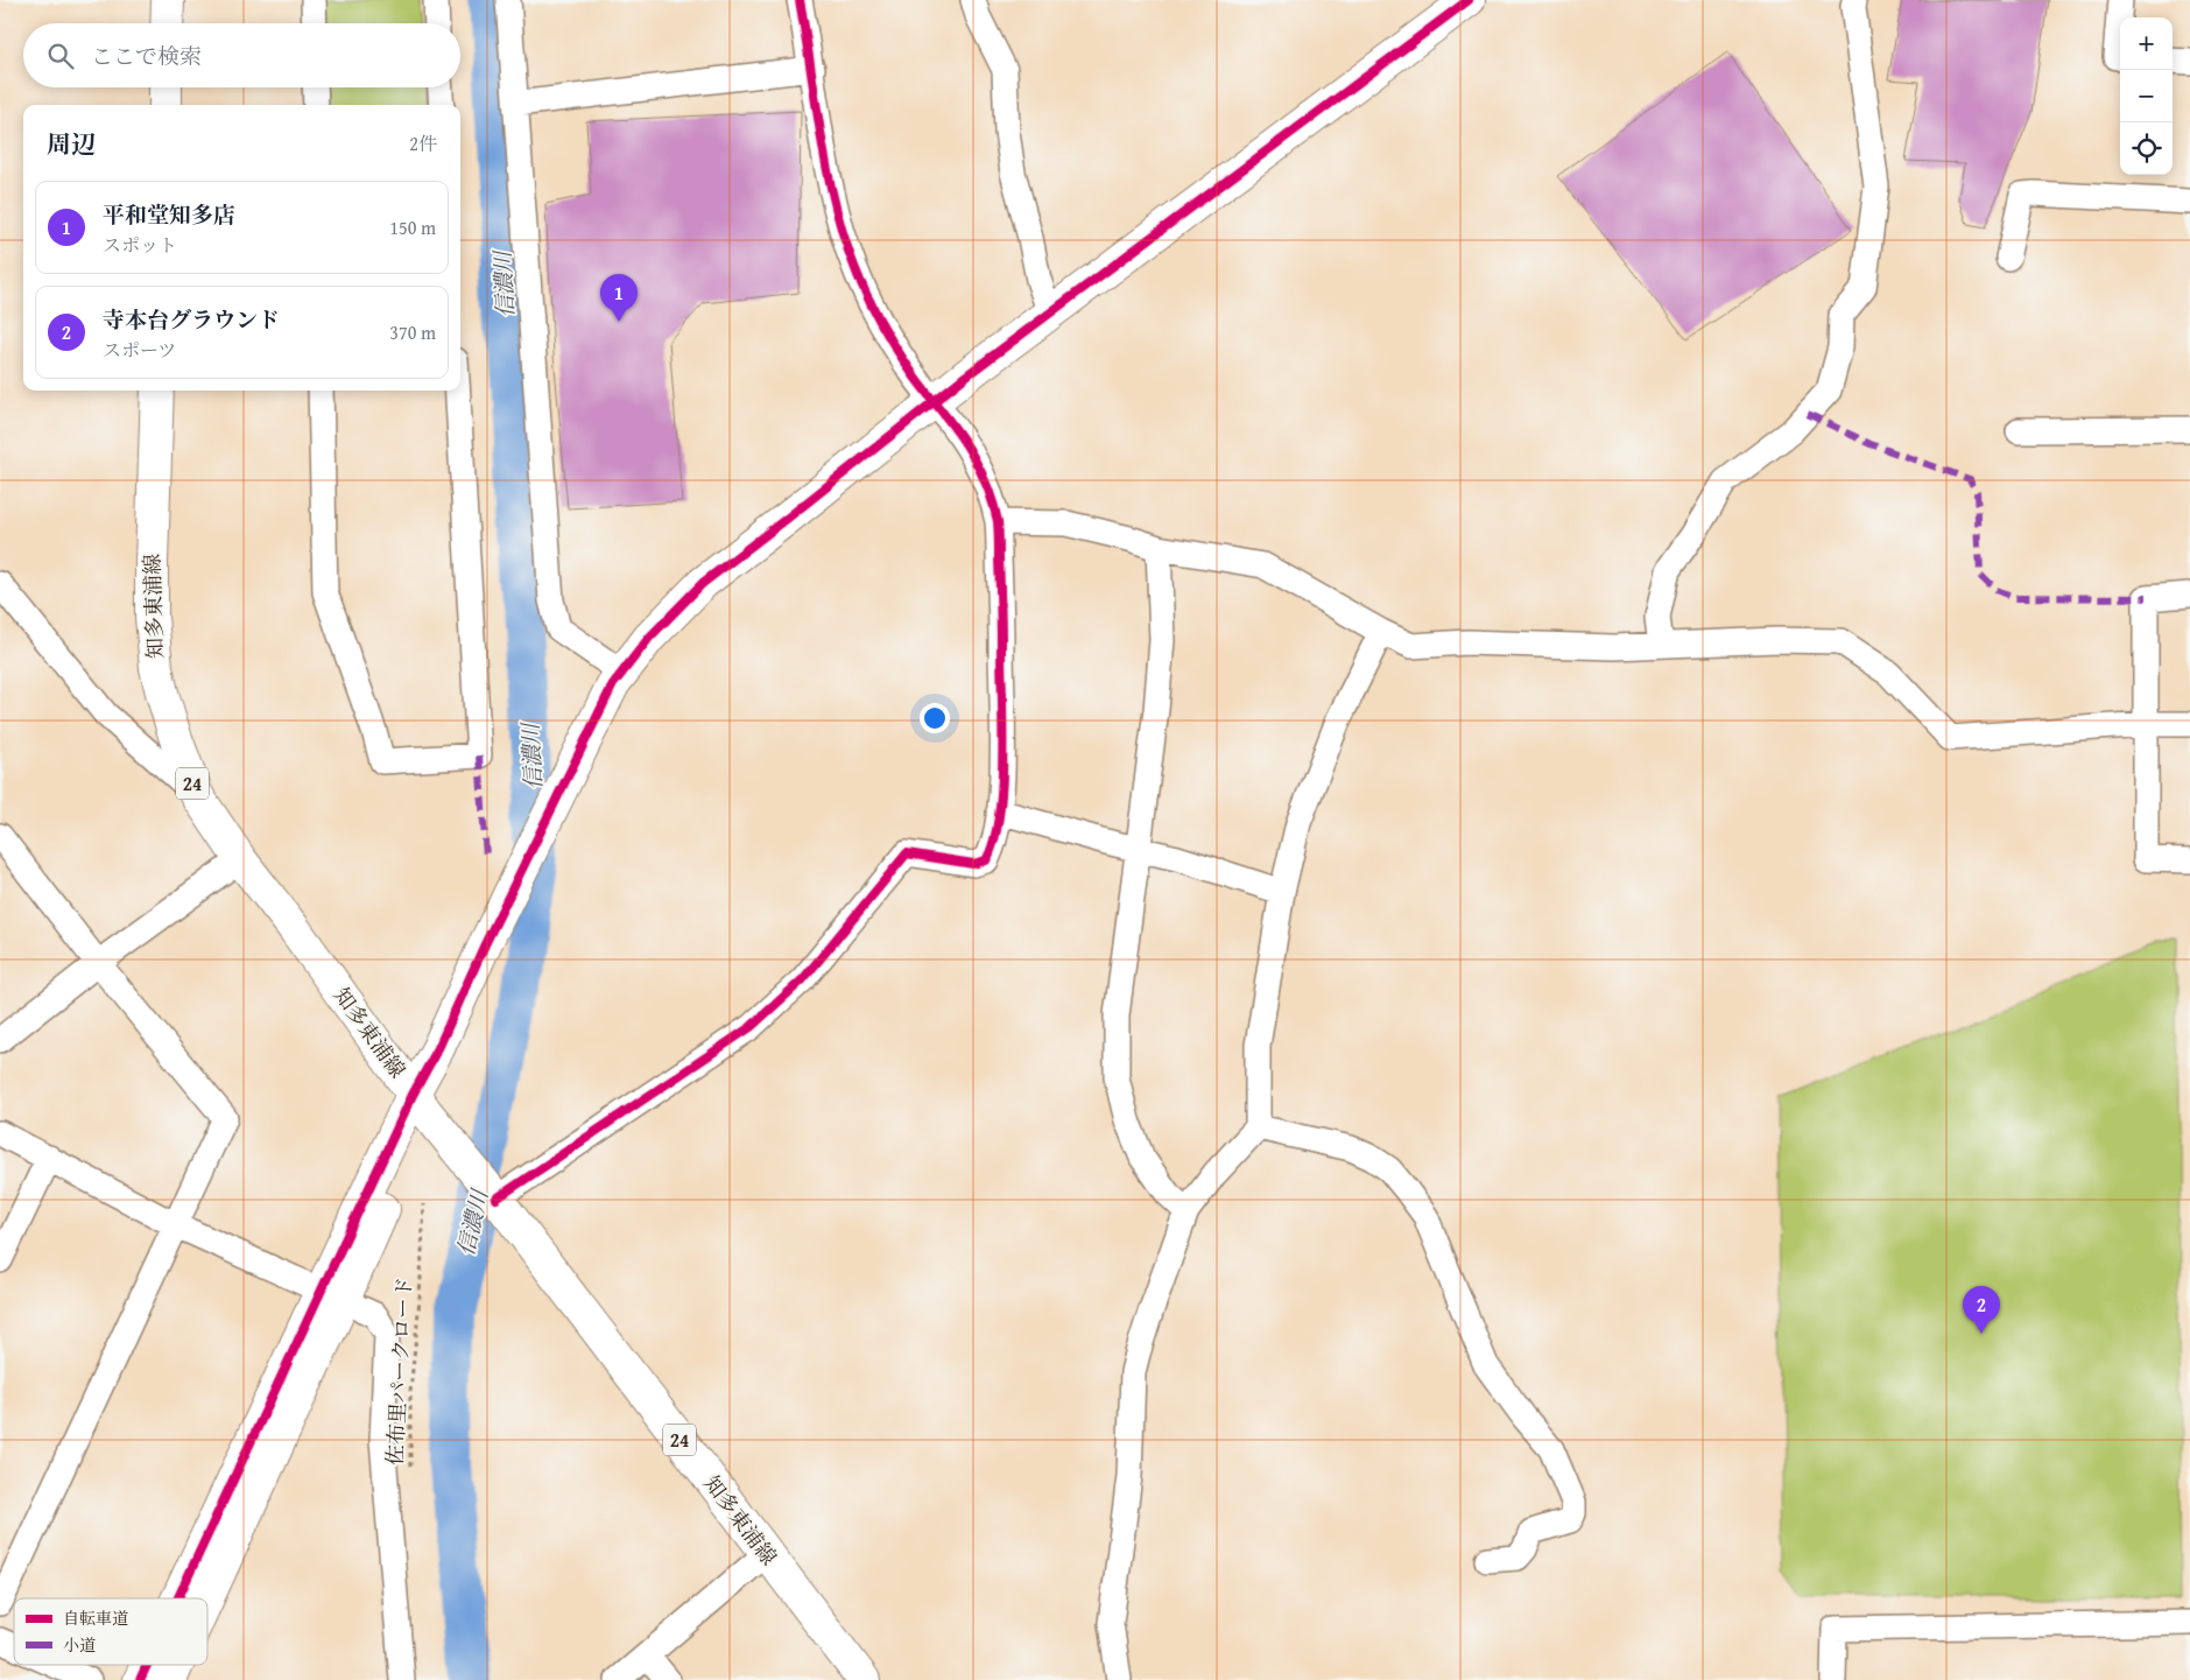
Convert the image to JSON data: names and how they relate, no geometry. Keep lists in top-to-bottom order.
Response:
{
  "streets": {
    "street": ["知多東浦線", "24"],
    "path": ["佐布里パークロード"]
  },
  "water": ["信濃川"],
  "legend": ["自転車道", "小道"],
  "page": {
    "map_buttons": ["+", "−"],
    "search": "ここで検索",
    "heading": ["周辺", "2件"],
    "list": [
      {
        "mark": "1",
        "name": "平和堂知多店",
        "note": "スポット",
        "value": "150 m"
      },
      {
        "mark": "2",
        "name": "寺本台グラウンド",
        "note": "スポーツ",
        "value": "370 m"
      }
    ],
    "pins": ["1", "2"]
  }
}
